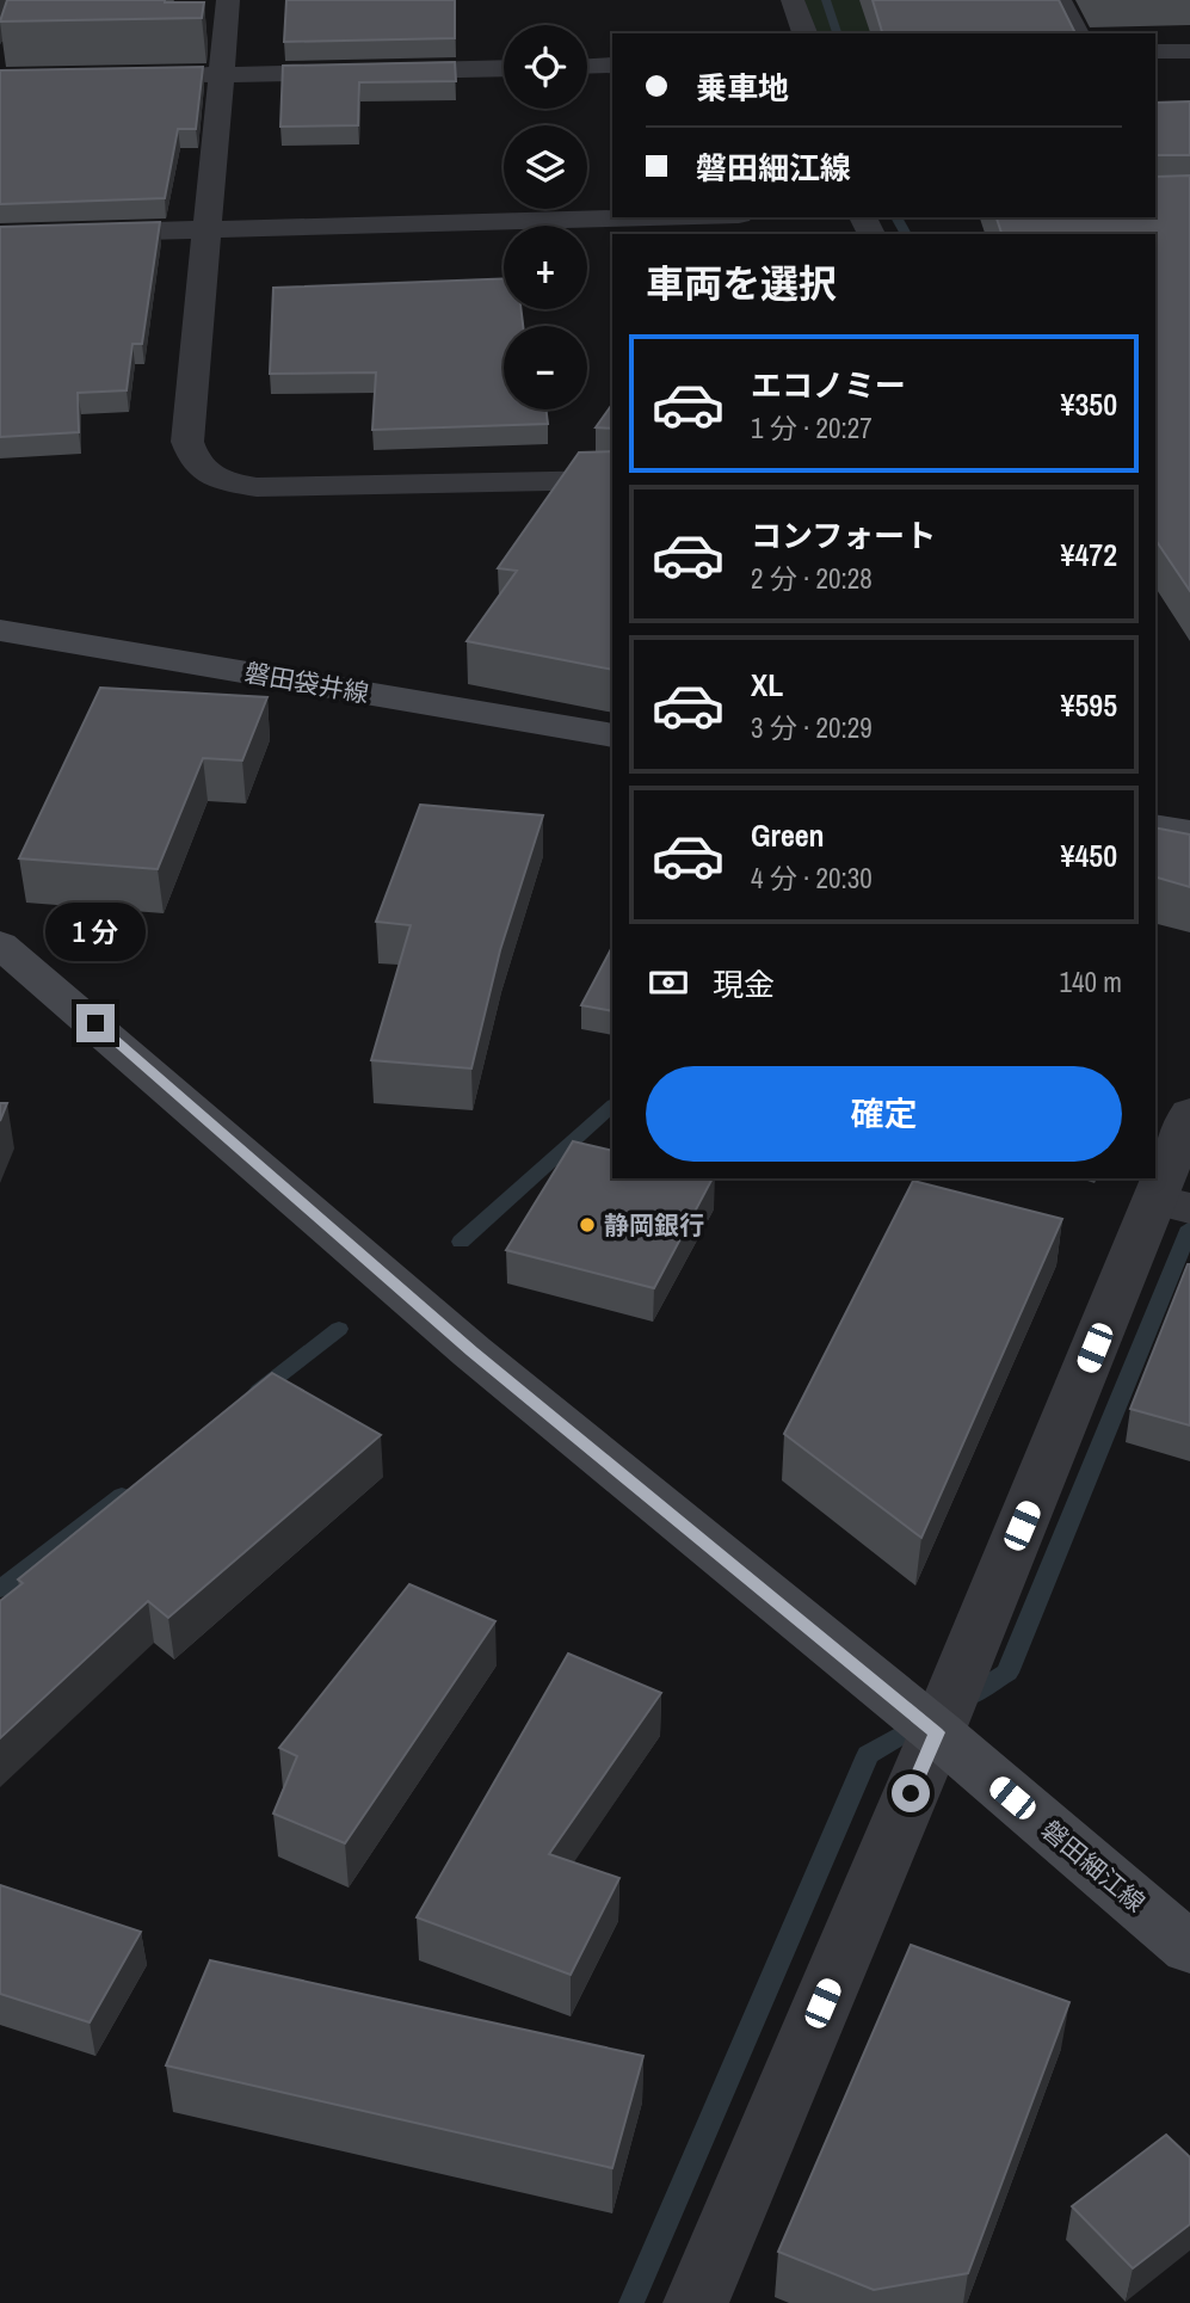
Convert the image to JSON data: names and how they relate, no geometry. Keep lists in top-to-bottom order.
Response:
{
  "streets": {
    "main road": ["磐田袋井線", "磐田細江線"]
  },
  "places": ["静岡銀行"],
  "page": {
    "map_buttons": ["+", "−"],
    "banner": ["乗車地", "磐田細江線"],
    "heading": "車両を選択",
    "list": [
      {
        "name": "エコノミー",
        "note": "1 分 · 20:27",
        "value": "¥350"
      },
      {
        "name": "コンフォート",
        "note": "2 分 · 20:28",
        "value": "¥472"
      },
      {
        "name": "XL",
        "note": "3 分 · 20:29",
        "value": "¥595"
      },
      {
        "name": "Green",
        "note": "4 分 · 20:30",
        "value": "¥450"
      }
    ],
    "bubble": "1 分",
    "pay": ["現金", "140 m"],
    "buttons": "確定"
  }
}
